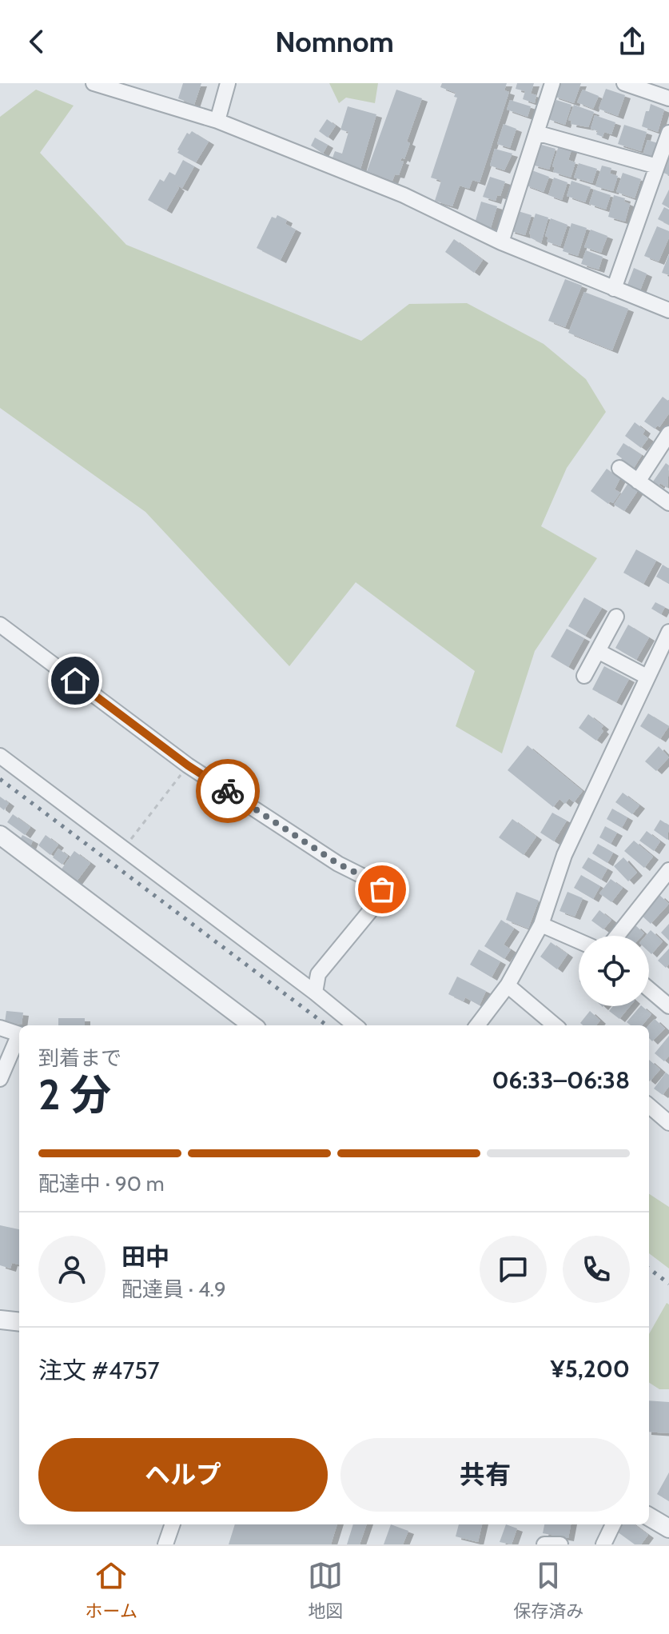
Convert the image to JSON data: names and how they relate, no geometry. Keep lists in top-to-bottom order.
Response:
{
  "page": {
    "header": "Nomnom",
    "heading": ["2 分", "到着まで", "06:33–06:38"],
    "panel": [
      "田中",
      "配達員 · 4.9",
      "注文 #4757",
      "¥5,200"
    ],
    "bar": "配達中 · 90 m",
    "buttons": ["ヘルプ", "共有"],
    "tabs": ["ホーム", "地図", "保存済み"]
  }
}
